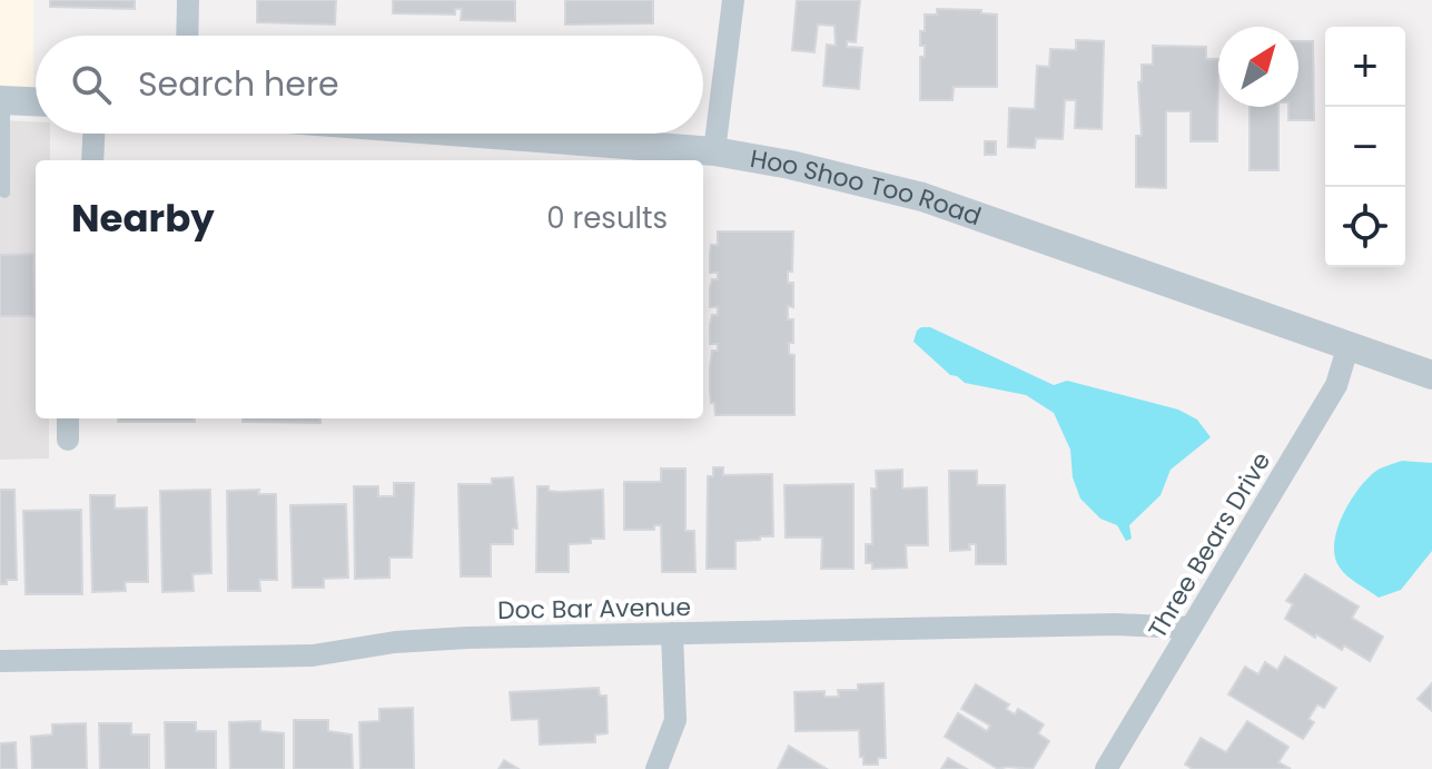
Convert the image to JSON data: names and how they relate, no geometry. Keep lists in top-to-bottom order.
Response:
{
  "streets": {
    "street": ["Hoo Shoo Too Road", "Three Bears Drive", "Doc Bar Avenue"]
  },
  "crossings": [
    ["Hoo Shoo Too Road", "Three Bears Drive"],
    ["Three Bears Drive", "Doc Bar Avenue"]
  ],
  "north": "top right",
  "page": {
    "map_buttons": ["+", "−"],
    "search": "Search here",
    "heading": ["Nearby", "0 results"]
  }
}
